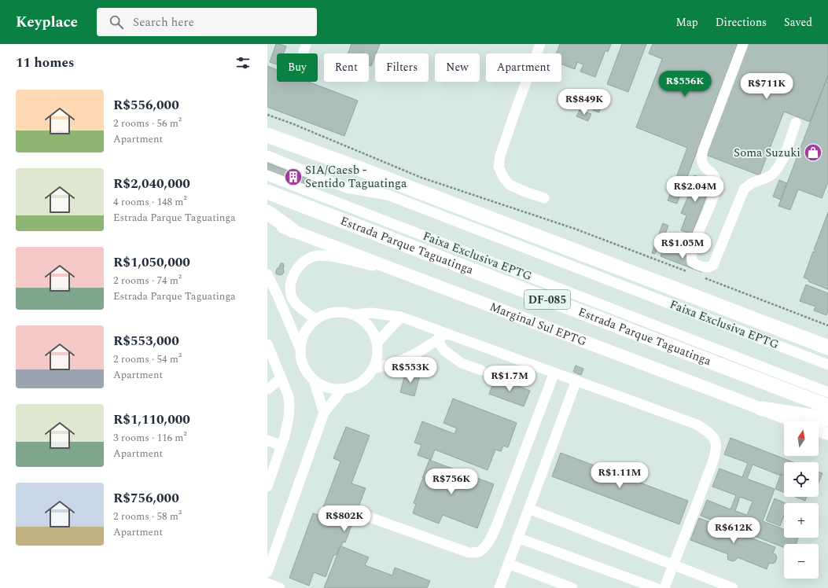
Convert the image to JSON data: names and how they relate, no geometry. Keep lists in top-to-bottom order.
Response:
{
  "streets": {
    "highway": ["Estrada Parque Taguatinga", "DF-085"],
    "main road": ["Marginal Sul EPTG"],
    "lane": ["Faixa Exclusiva EPTG"]
  },
  "places": {
    "shop": ["Soma Suzuki"],
    "building": ["SIA/Caesb - Sentido Taguatinga"]
  },
  "north": "top",
  "page": {
    "header": "Keyplace",
    "search": "Search here",
    "nav": ["Map", "Directions", "Saved"],
    "heading": "11 homes",
    "chip": [
      "Buy",
      "Rent",
      "Filters",
      "New",
      "Apartment"
    ],
    "price": [
      "R$556K",
      "R$711K",
      "R$849K",
      "R$2.04M",
      "R$1.05M",
      "R$553K",
      "R$1.7M",
      "R$1.11M",
      "R$756K",
      "R$802K",
      "R$612K"
    ],
    "list": [
      {
        "name": "R$556,000",
        "note": "2 rooms · 56 m² · Apartment"
      },
      {
        "name": "R$2,040,000",
        "note": "4 rooms · 148 m² · Estrada Parque Taguatinga"
      },
      {
        "name": "R$1,050,000",
        "note": "2 rooms · 74 m² · Estrada Parque Taguatinga"
      },
      {
        "name": "R$553,000",
        "note": "2 rooms · 54 m² · Apartment"
      },
      {
        "name": "R$1,110,000",
        "note": "3 rooms · 116 m² · Apartment"
      },
      {
        "name": "R$756,000",
        "note": "2 rooms · 58 m² · Apartment"
      }
    ],
    "map_buttons": ["+", "−"]
  }
}
